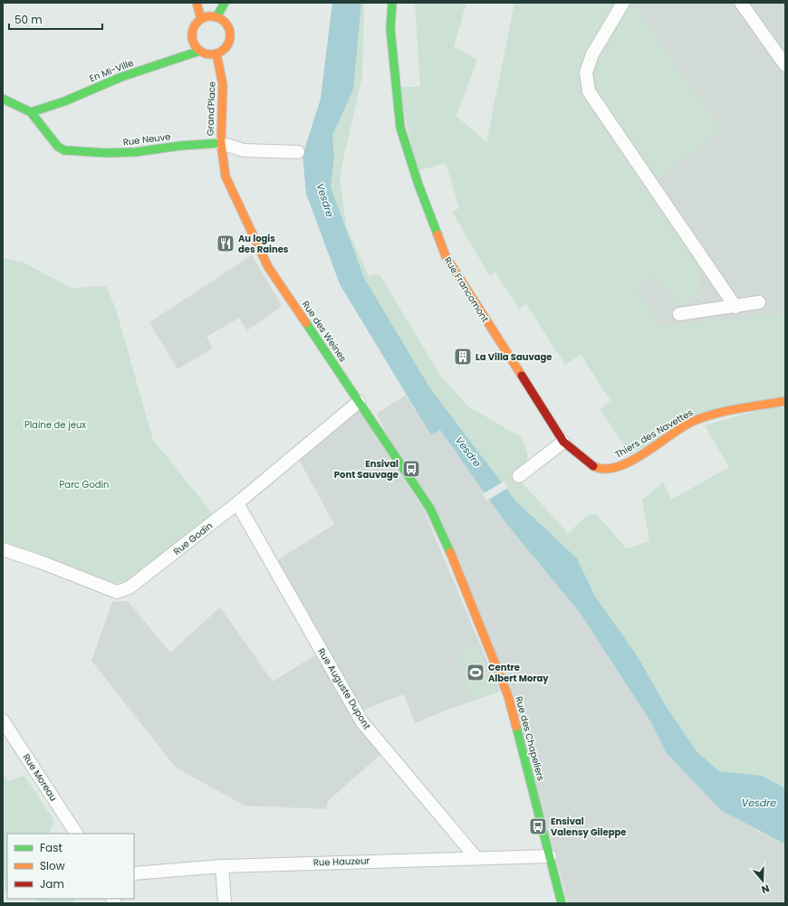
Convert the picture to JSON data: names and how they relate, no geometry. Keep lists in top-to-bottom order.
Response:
{
  "streets": {
    "street": [
      "En Mi-Ville",
      "Grand'Place",
      "Rue Neuve",
      "Rue Francomont",
      "Rue des Weines",
      "Thiers des Navettes",
      "Rue Godin",
      "Rue Auguste Dupont",
      "Rue des Chapeliers",
      "Rue Moreau",
      "Rue Hauzeur"
    ]
  },
  "crossings": [
    ["En Mi-Ville", "Grand'Place"],
    ["En Mi-Ville", "Rue Neuve"],
    ["Grand'Place", "Rue Neuve"],
    ["Grand'Place", "Rue des Weines"],
    ["Rue Neuve", "Rue des Weines"],
    ["Rue Francomont", "Thiers des Navettes"],
    ["Rue des Weines", "Rue Godin"],
    ["Rue des Weines", "Rue des Chapeliers"],
    ["Rue Godin", "Rue Auguste Dupont"],
    ["Rue Auguste Dupont", "Rue Hauzeur"],
    ["Rue des Chapeliers", "Rue Hauzeur"]
  ],
  "water": ["Vesdre"],
  "parks": ["Plaine de jeux", "Parc Godin"],
  "places": {
    "restaurant": ["Au logis des Raines"],
    "building": ["La Villa Sauvage"],
    "bus stop": ["Ensival Pont Sauvage", "Ensival Valensy Gileppe"],
    "sports": ["Centre Albert Moray"]
  },
  "legend": ["Fast", "Slow", "Jam"],
  "scale_bar": "50 m",
  "north": "bottom"
}
